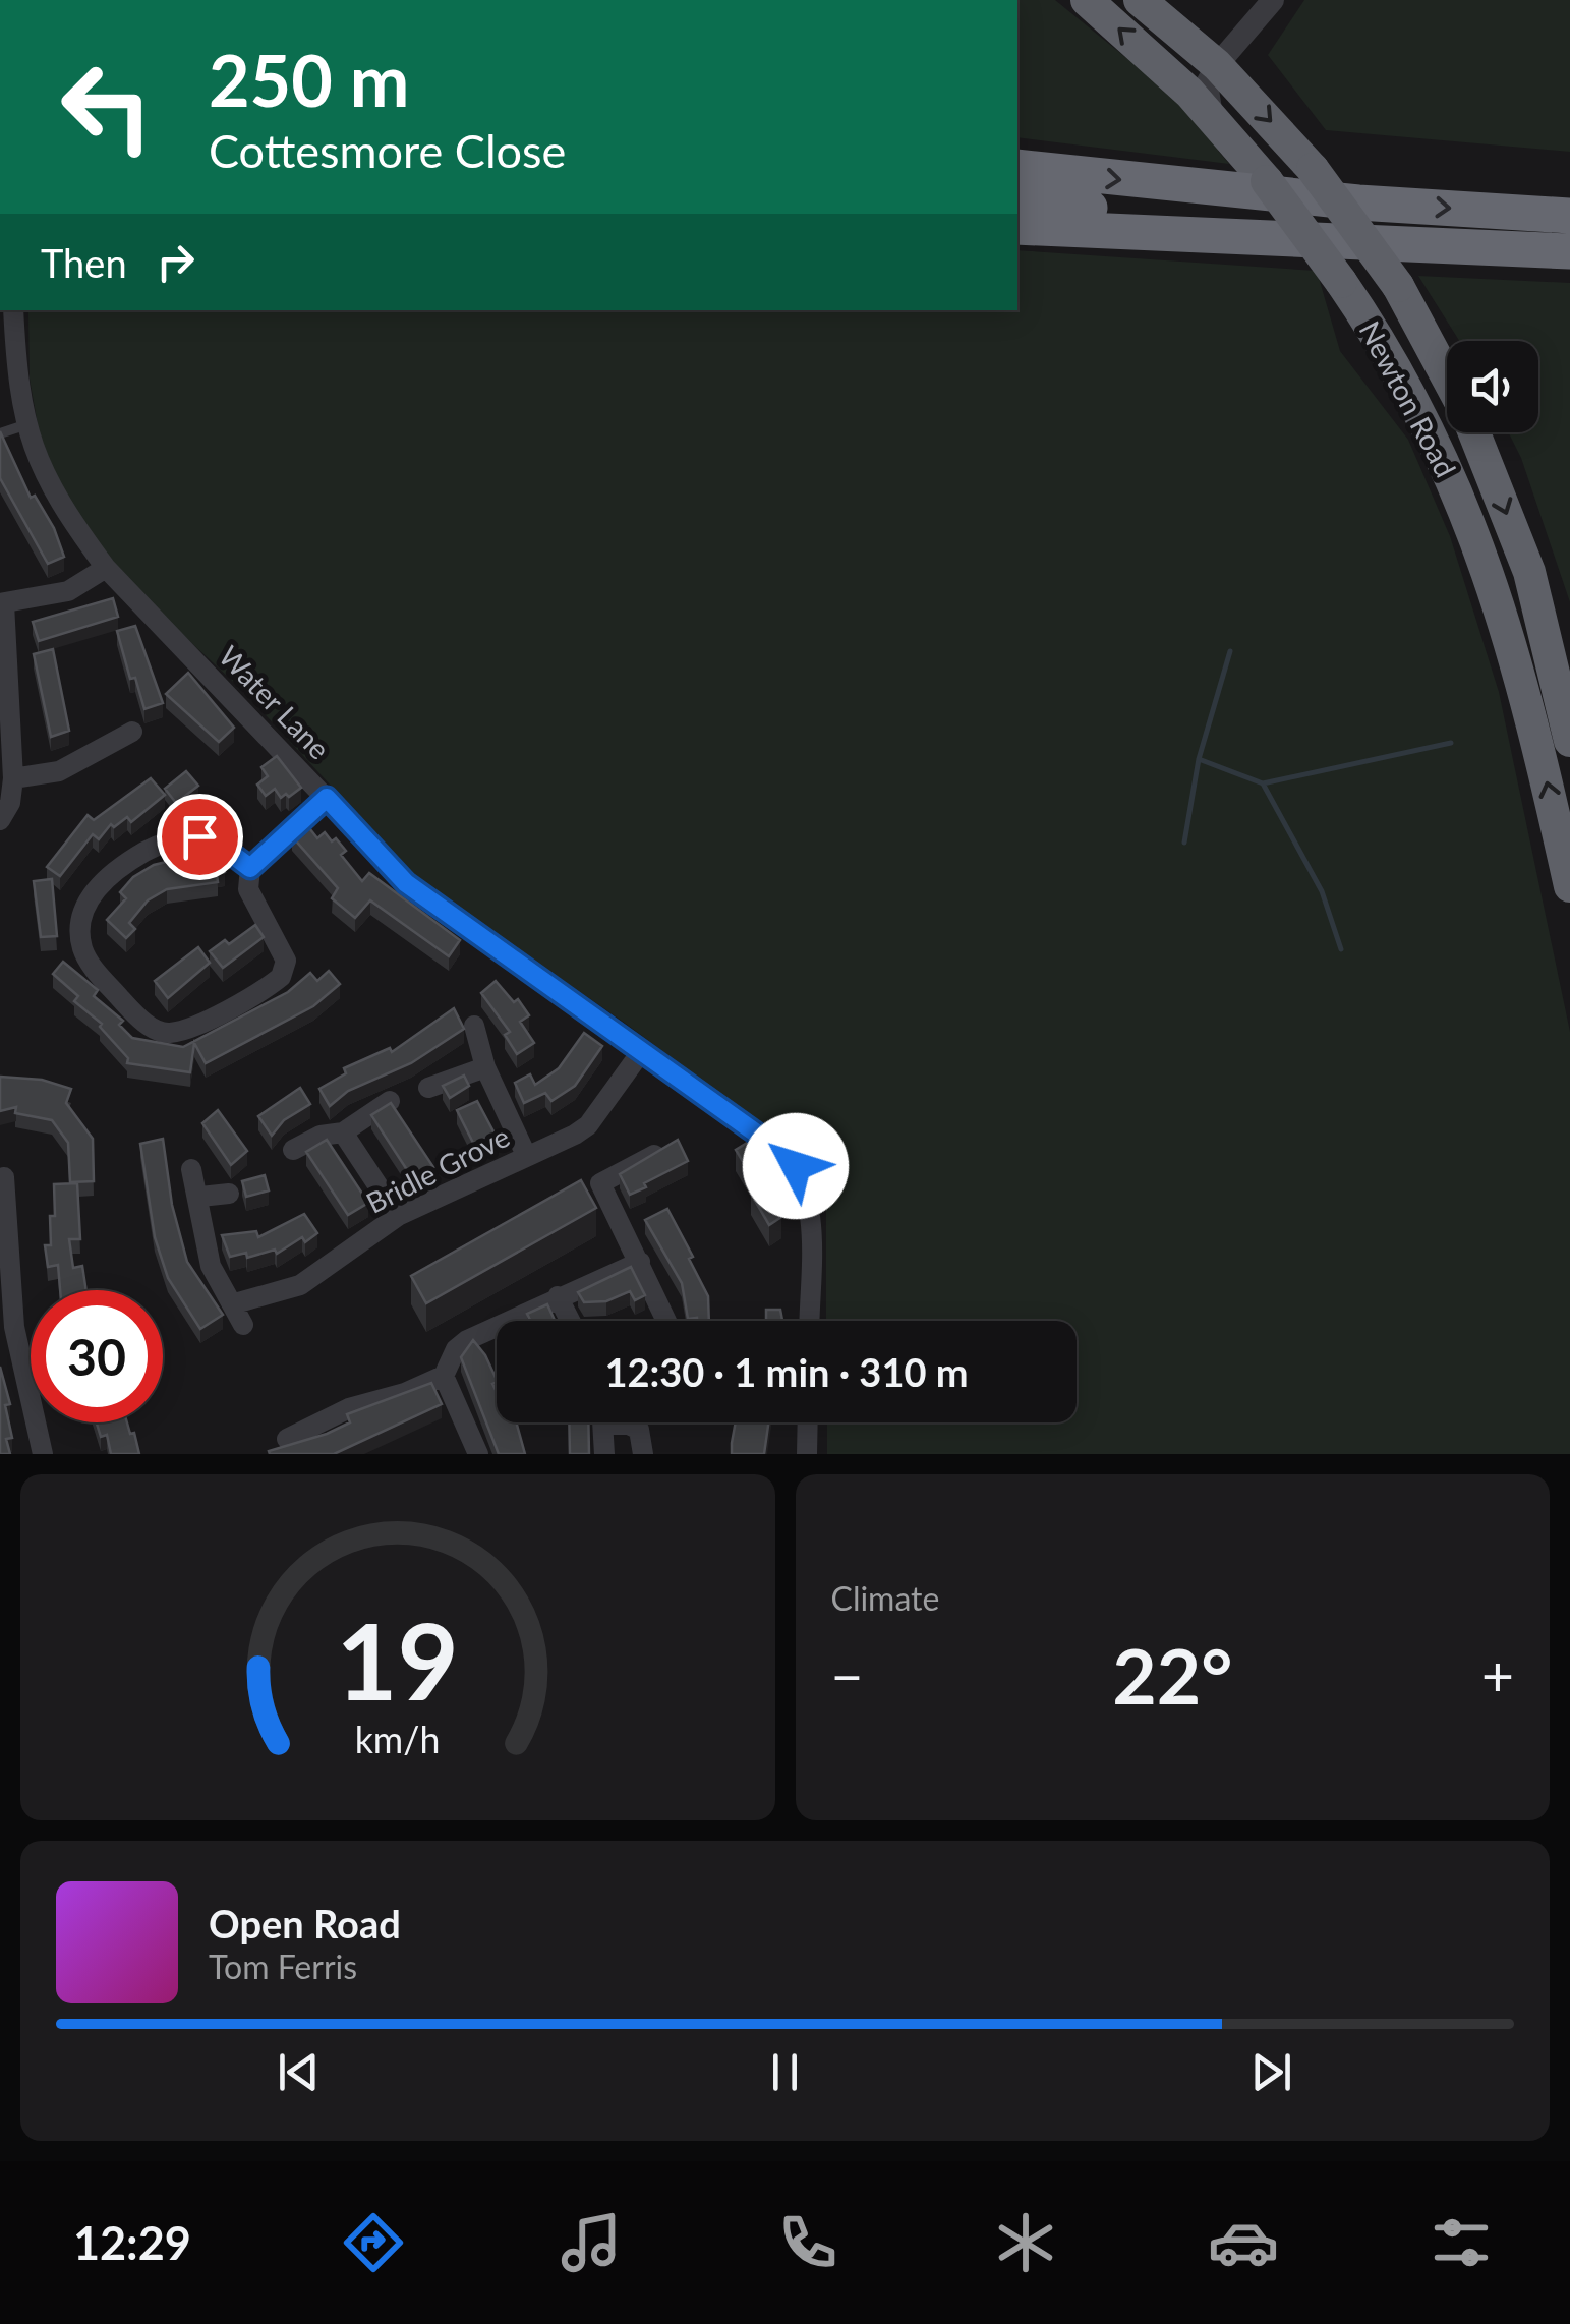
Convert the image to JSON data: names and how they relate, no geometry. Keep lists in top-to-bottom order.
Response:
{
  "streets": {
    "highway": ["Newton Road"],
    "street": ["Water Lane", "Bridle Grove"]
  },
  "crossings": [
    ["Water Lane", "Bridle Grove"]
  ],
  "page": {
    "turn": ["250 m", "Cottesmore Close"],
    "then": "Then",
    "limit": "30",
    "trip": "12:30 · 1 min · 310 m",
    "tile": "Climate",
    "heat": ["−", "22°", "+"],
    "song": ["Open Road", "Tom Ferris"],
    "tabs": "12:29",
    "gauge": ["19", "km/h"]
  }
}
